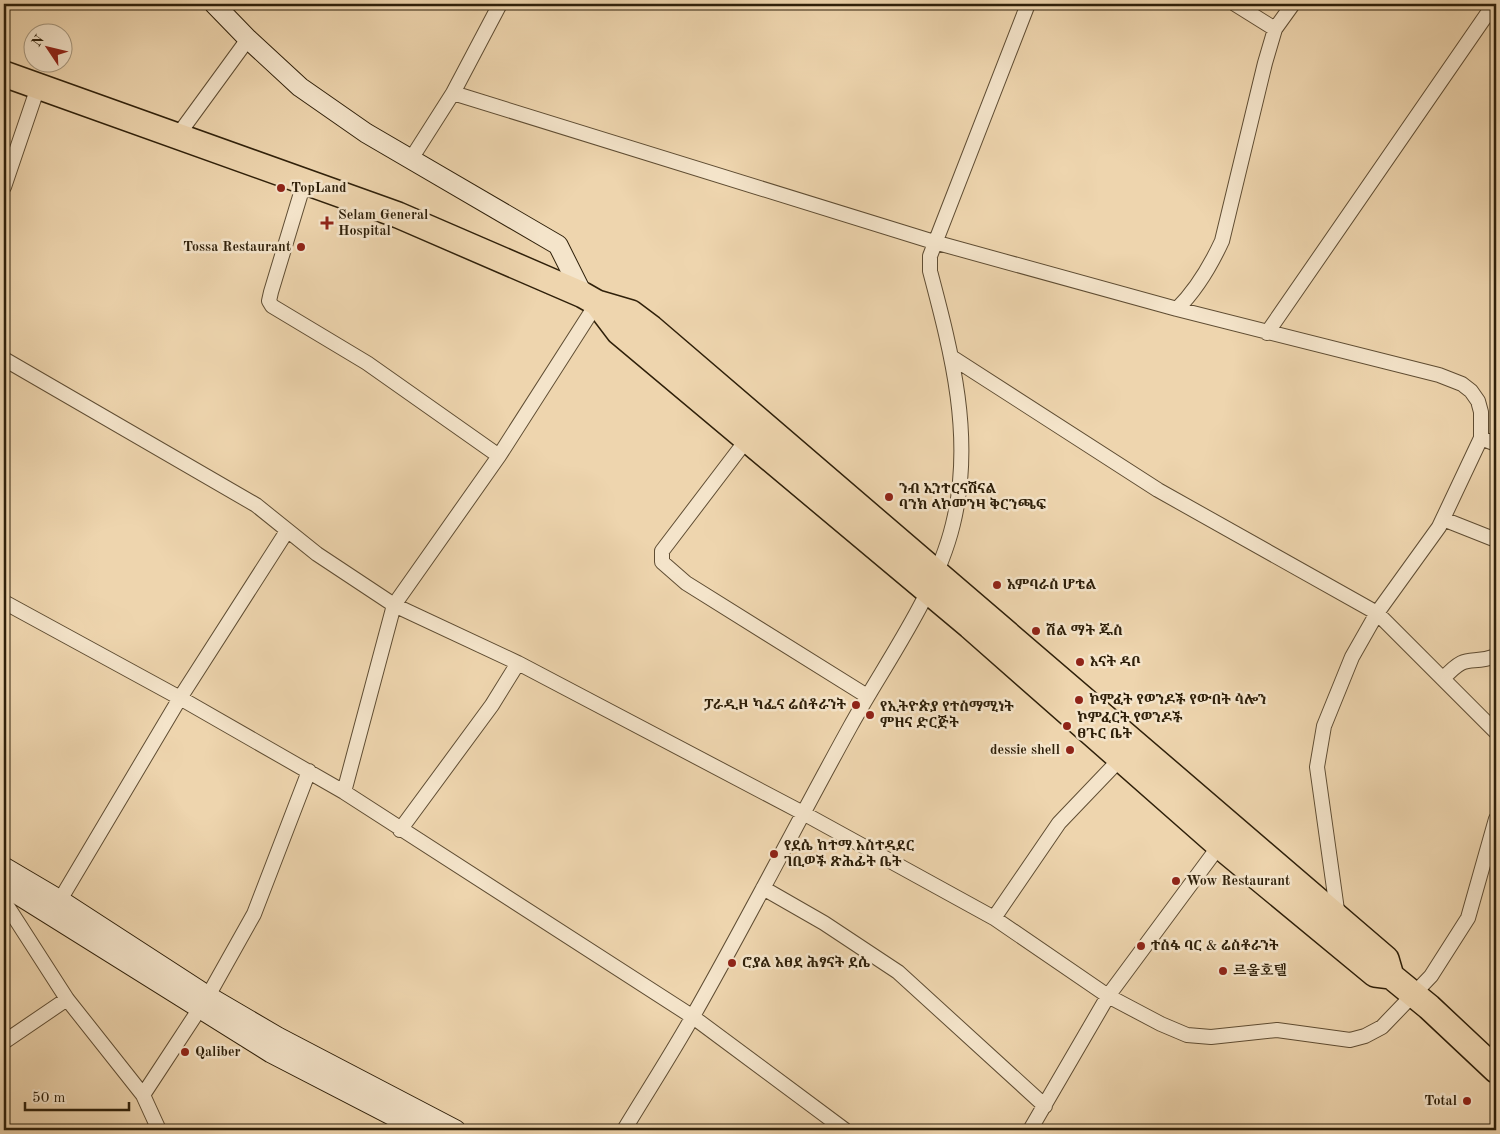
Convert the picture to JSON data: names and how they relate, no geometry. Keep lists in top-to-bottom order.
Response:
{
  "places": {
    "other": [
      "TopLand",
      "Tossa Restaurant",
      "ንብ ኢንተርናሽናል ባንክ ላኮመንዛ ቅርንጫፍ",
      "አምባራስ ሆቴል",
      "ሽል ማት ጁስ",
      "እናት ዳቦ",
      "ኮምፈት የወንዶች የውበት ሳሎን",
      "ፓራዲዞ ካፌና ሬስቶራንት",
      "የኢትዮጵያ የተስማሚነት ምዘና ድርጅት",
      "ኮምፈርት የወንዶች ፀጉር ቤት",
      "dessie shell",
      "የደሴ ከተማ አስተዳደር ገቢወች ጽሕፊት ቤት",
      "Wow Restaurant",
      "ተስፋ ባር & ሬስቶራንት",
      "ሮያል አፀደ ሕፃናት ደሴ",
      "르울호텔",
      "Qaliber",
      "Total"
    ],
    "health": ["Selam General Hospital"]
  },
  "scale_bar": "50 m",
  "north": "top left"
}
